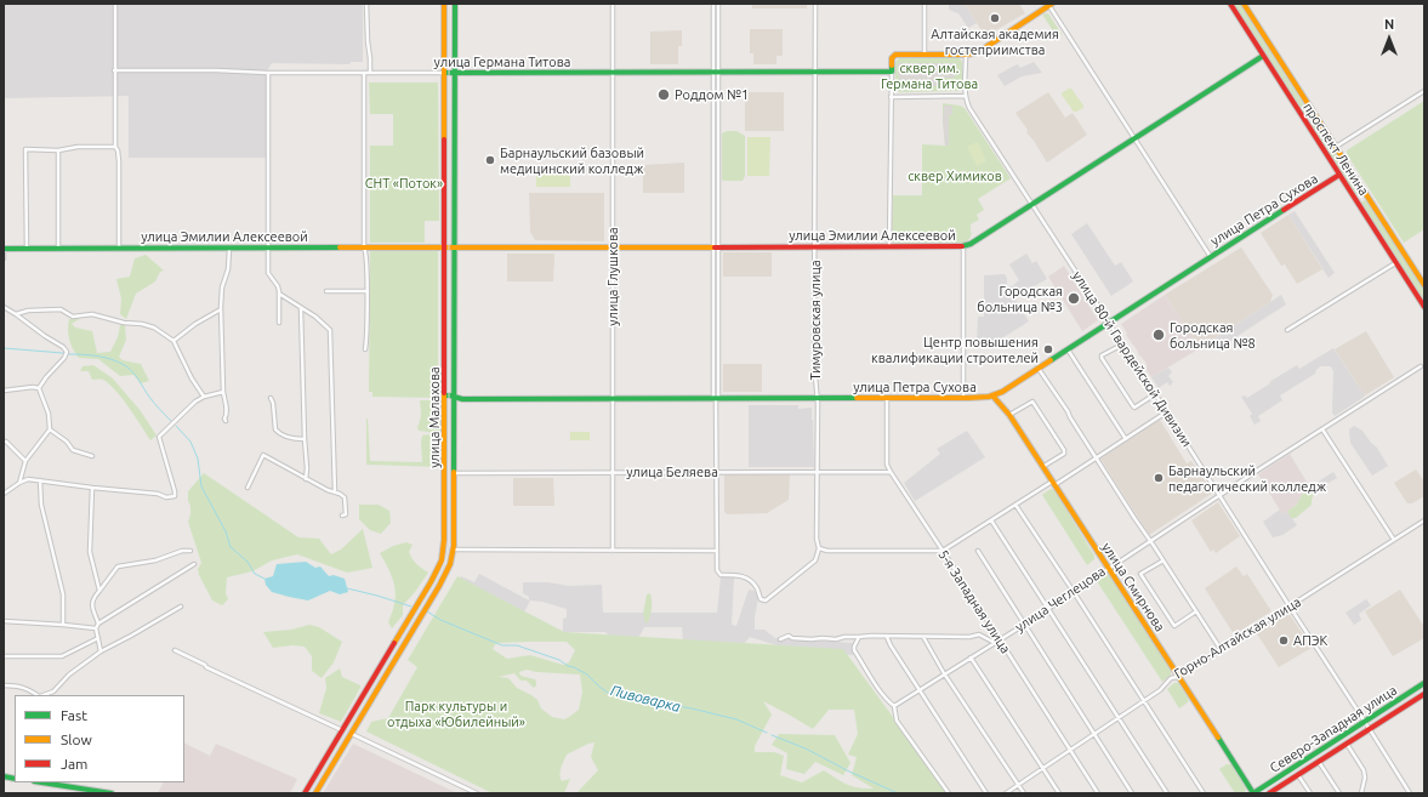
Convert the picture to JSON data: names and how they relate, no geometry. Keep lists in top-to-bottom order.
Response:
{
  "streets": {
    "street": [
      "улица Германа Титова",
      "проспект Ленина",
      "улица Петра Сухова",
      "улица Эмилии Алексеевой",
      "улица Глушкова",
      "Тимуровская улица",
      "улица 80-й Гвардейской Дивизии",
      "улица Малахова",
      "улица Беляева",
      "улица Смирнова",
      "улица Чеглецова",
      "5-я Западная улица",
      "Горно-Алтайская улица",
      "Северо-Западная улица"
    ]
  },
  "crossings": [
    ["улица Германа Титова", "улица Глушкова"],
    ["улица Германа Титова", "Тимуровская улица"],
    ["улица Германа Титова", "улица Малахова"],
    ["проспект Ленина", "улица Петра Сухова"],
    ["проспект Ленина", "улица Эмилии Алексеевой"],
    ["улица Петра Сухова", "улица Глушкова"],
    ["улица Петра Сухова", "Тимуровская улица"],
    ["улица Петра Сухова", "улица 80-й Гвардейской Дивизии"],
    ["улица Петра Сухова", "улица Малахова"],
    ["улица Петра Сухова", "улица Смирнова"],
    ["улица Петра Сухова", "5-я Западная улица"],
    ["улица Эмилии Алексеевой", "улица Глушкова"],
    ["улица Эмилии Алексеевой", "Тимуровская улица"],
    ["улица Эмилии Алексеевой", "улица 80-й Гвардейской Дивизии"],
    ["улица Эмилии Алексеевой", "улица Малахова"],
    ["улица Глушкова", "улица Беляева"],
    ["Тимуровская улица", "улица Беляева"],
    ["улица 80-й Гвардейской Дивизии", "улица Чеглецова"],
    ["улица 80-й Гвардейской Дивизии", "Горно-Алтайская улица"],
    ["улица 80-й Гвардейской Дивизии", "Северо-Западная улица"],
    ["улица Малахова", "улица Беляева"],
    ["улица Беляева", "5-я Западная улица"],
    ["улица Смирнова", "улица Чеглецова"],
    ["улица Смирнова", "Горно-Алтайская улица"],
    ["улица Смирнова", "Северо-Западная улица"],
    ["улица Чеглецова", "5-я Западная улица"],
    ["5-я Западная улица", "Горно-Алтайская улица"]
  ],
  "water": ["Пивоварка"],
  "parks": [
    "сквер им. Германа Титова",
    "сквер Химиков",
    "СНТ «Поток»",
    "Парк культуры и отдыха «Юбилейный»"
  ],
  "places": [
    "Алтайская академия гостеприимства",
    "Роддом №1",
    "Барнаульский базовый медицинский колледж",
    "Городская больница №3",
    "Городская больница №8",
    "Центр повышения квалификации строителей",
    "Барнаульский педагогический колледж",
    "АПЭК"
  ],
  "legend": ["Fast", "Slow", "Jam"],
  "north": "top"
}
